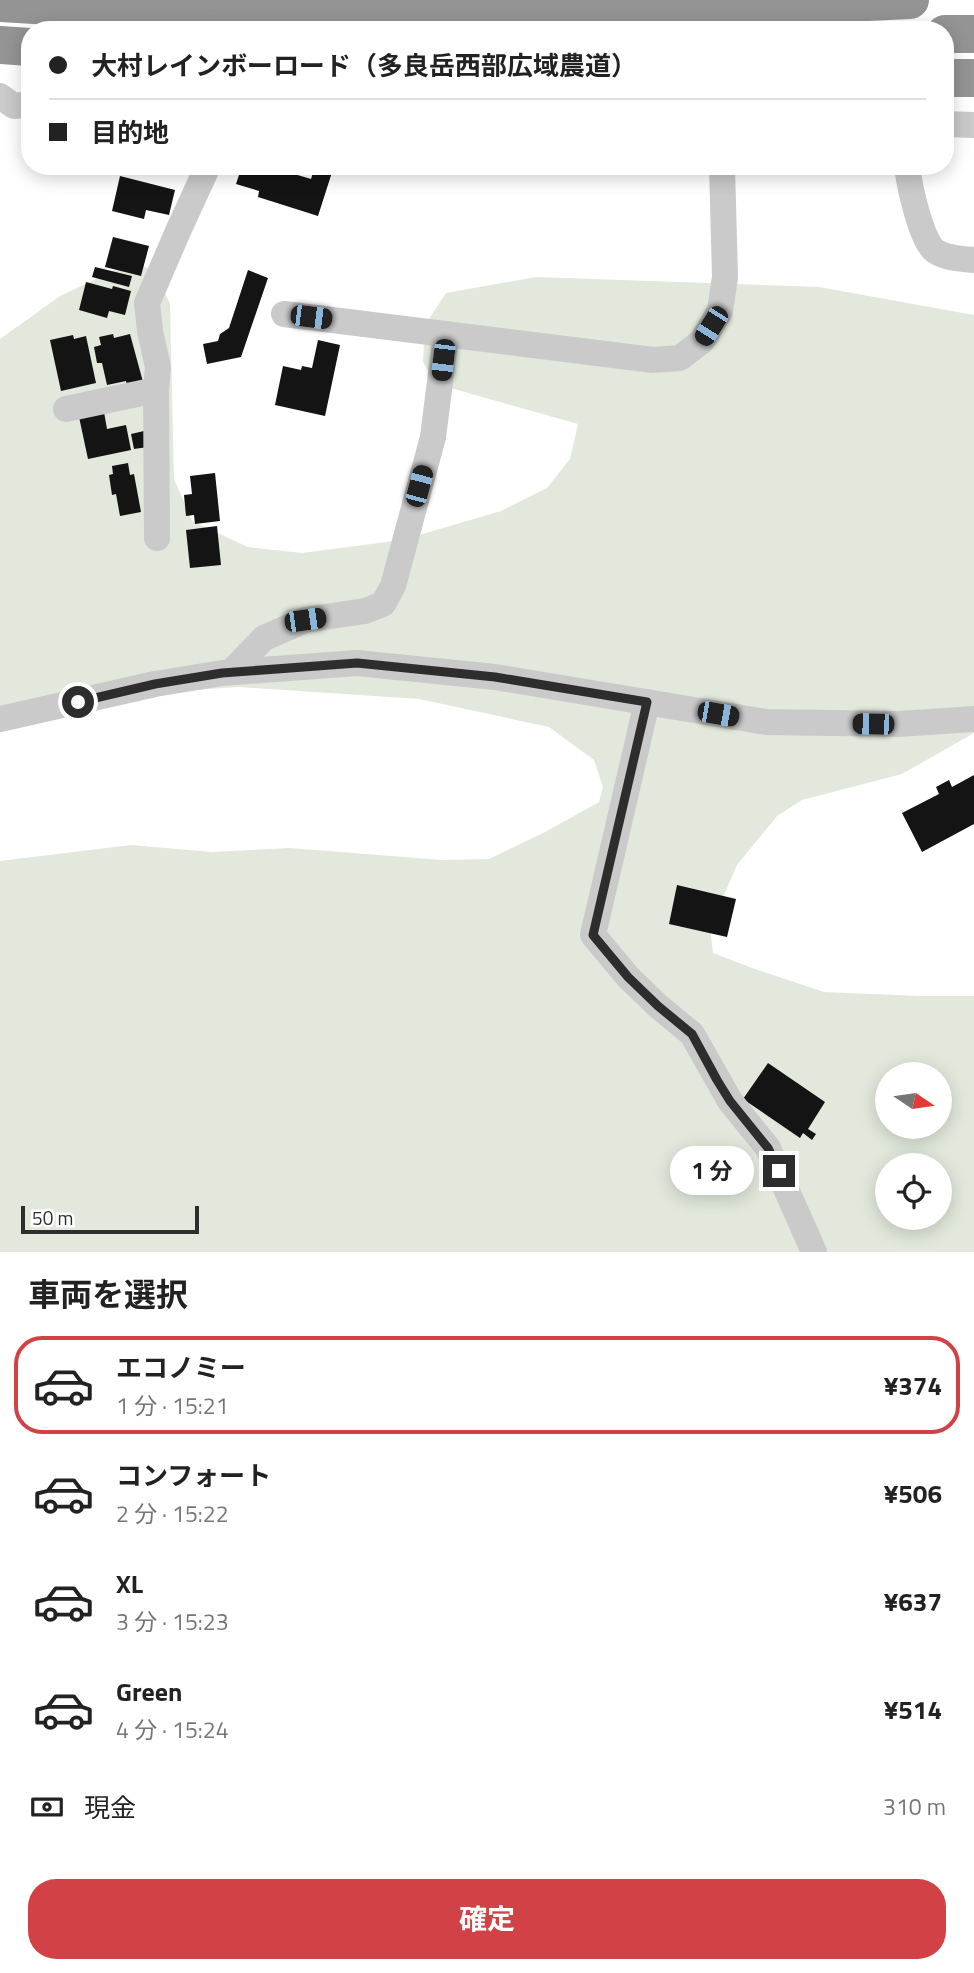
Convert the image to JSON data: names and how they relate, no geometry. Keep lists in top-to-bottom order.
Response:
{
  "scale_bar": "50 m",
  "north": "right",
  "page": {
    "banner": ["大村レインボーロード（多良岳西部広域農道）", "目的地"],
    "bubble": "1 分",
    "scale": "50 m",
    "heading": "車両を選択",
    "list": [
      {
        "name": "エコノミー",
        "note": "1 分 · 15:21",
        "value": "¥374"
      },
      {
        "name": "コンフォート",
        "note": "2 分 · 15:22",
        "value": "¥506"
      },
      {
        "name": "XL",
        "note": "3 分 · 15:23",
        "value": "¥637"
      },
      {
        "name": "Green",
        "note": "4 分 · 15:24",
        "value": "¥514"
      }
    ],
    "pay": ["現金", "310 m"],
    "buttons": "確定"
  }
}
